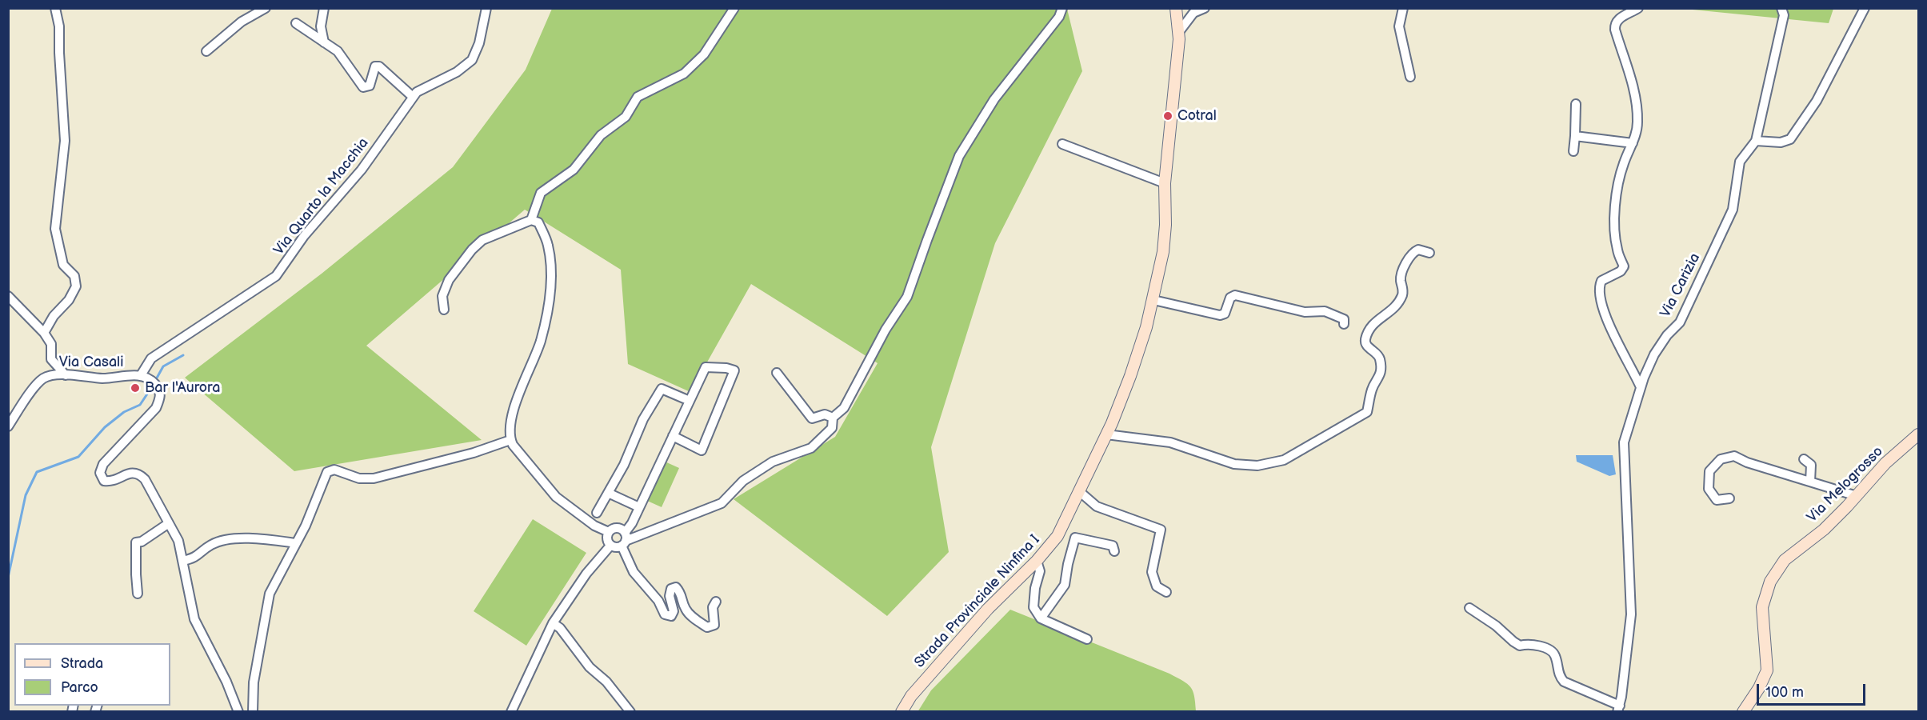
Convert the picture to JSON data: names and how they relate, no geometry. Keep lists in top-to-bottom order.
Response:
{
  "streets": {
    "main road": ["Via Melogrosso", "Strada Provinciale Ninfina I"],
    "street": ["Via Quarto la Macchia", "Via Carizia", "Via Casali"]
  },
  "crossings": [
    ["Via Quarto la Macchia", "Via Casali"]
  ],
  "places": ["Cotral", "Bar l'Aurora"],
  "legend": ["Strada", "Parco"],
  "scale_bar": "100 m"
}
